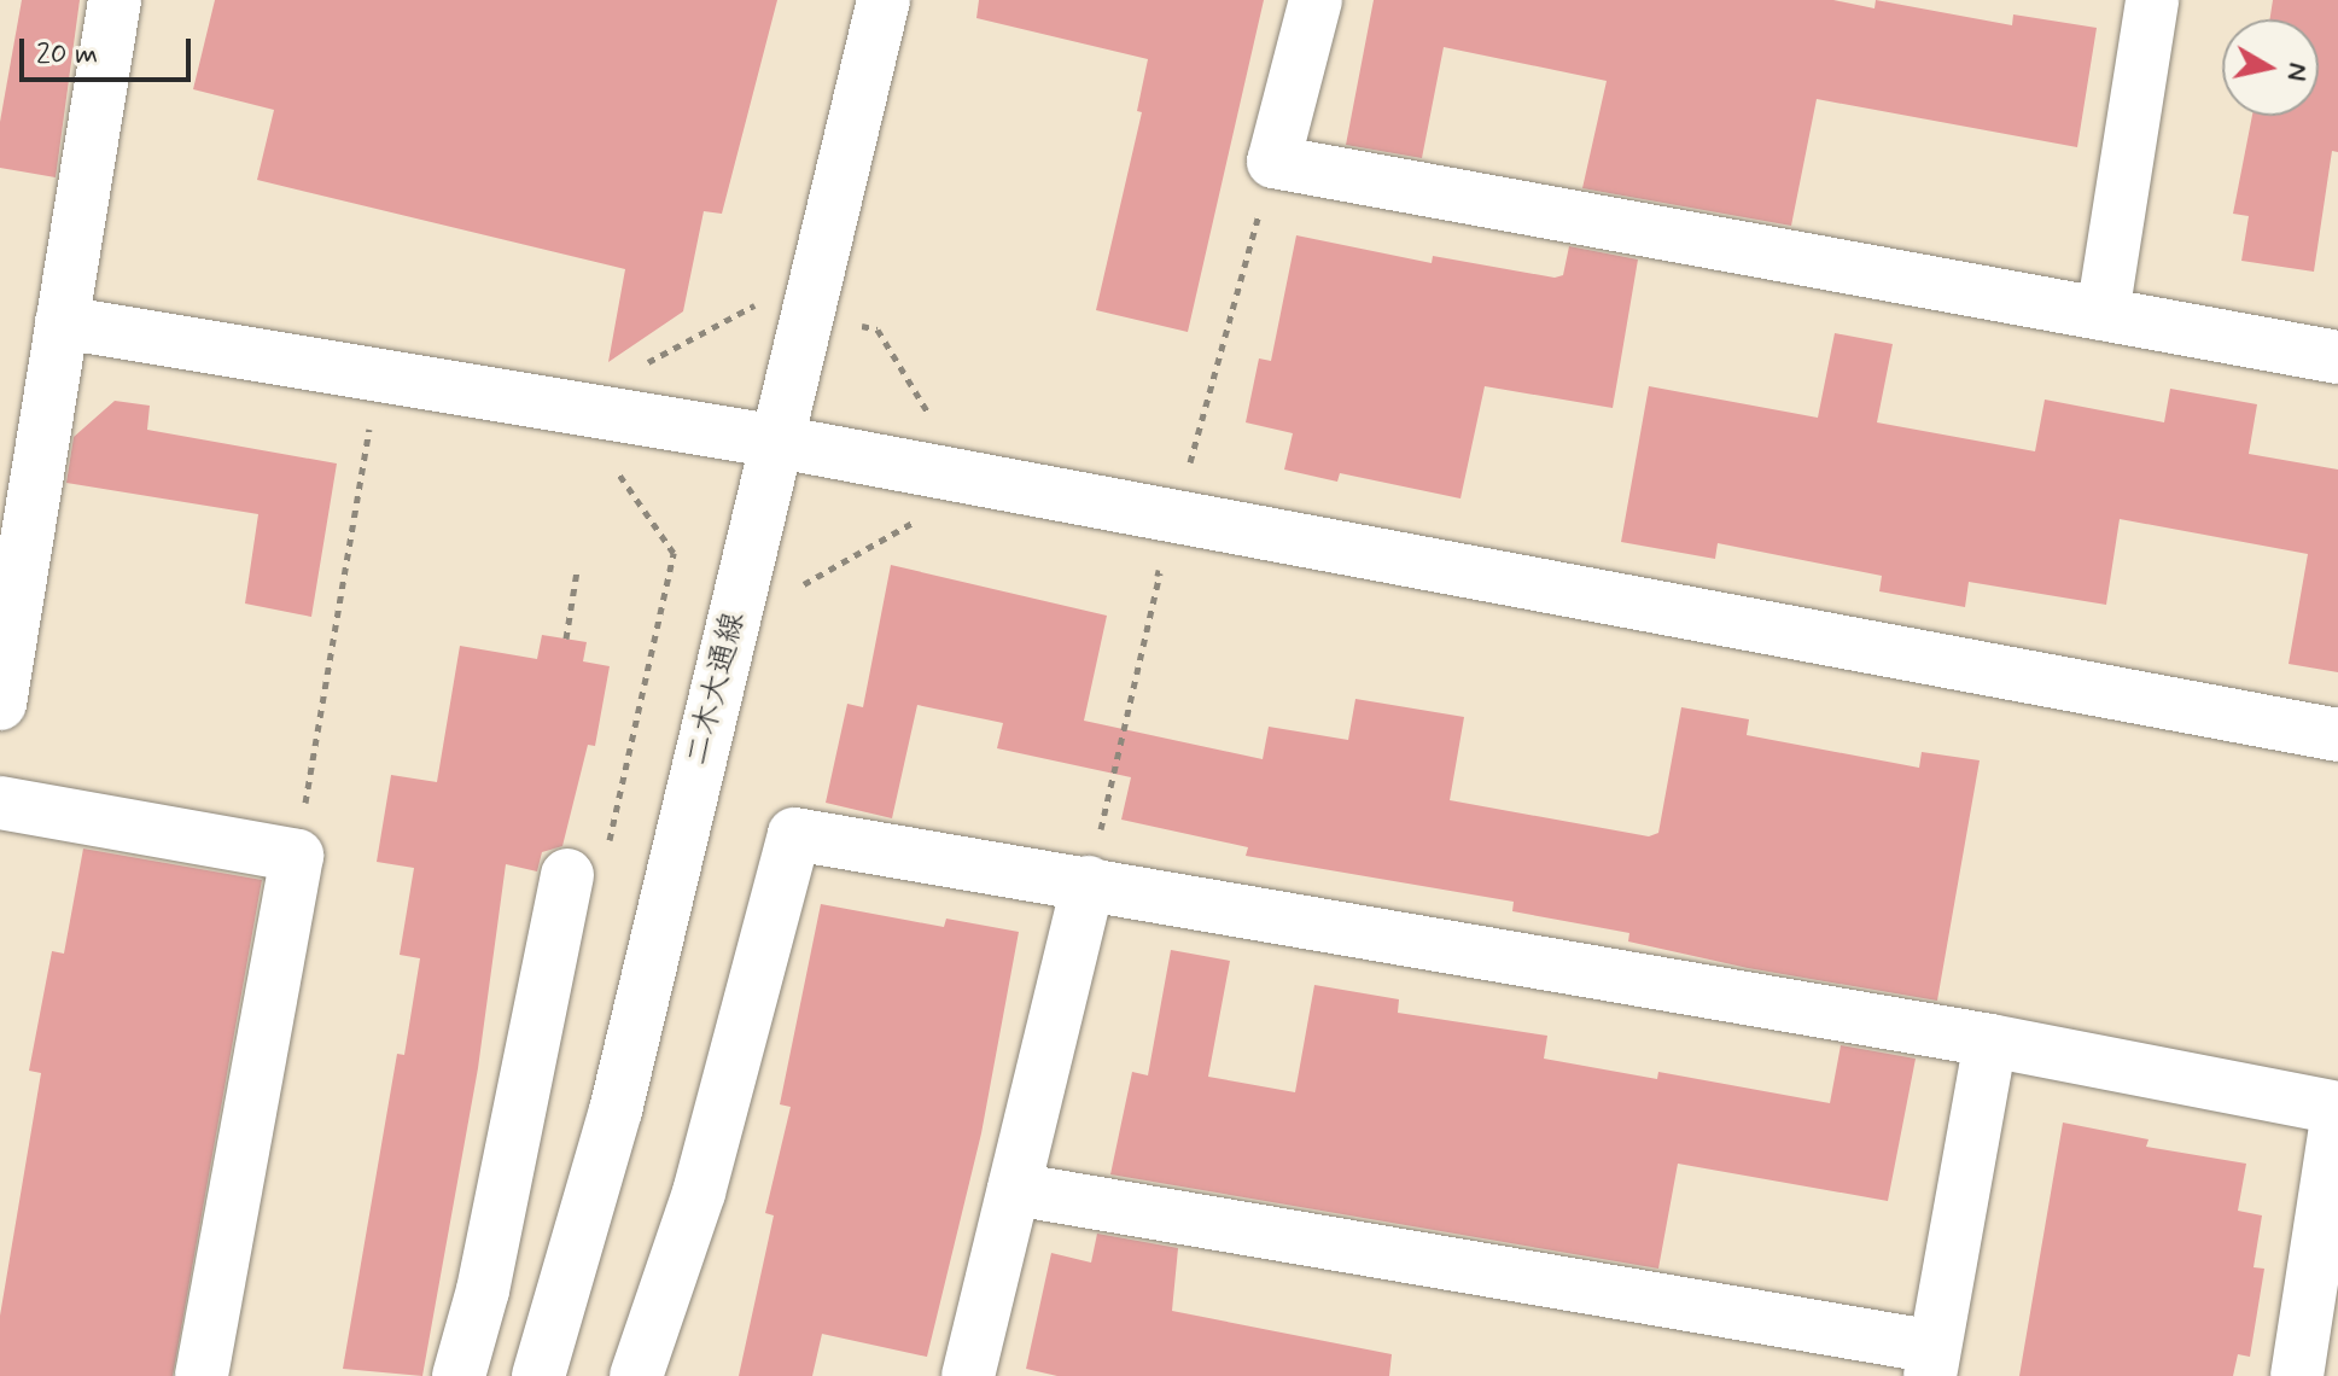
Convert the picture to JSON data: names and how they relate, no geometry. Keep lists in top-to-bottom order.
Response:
{
  "streets": {
    "street": ["二木大通線"]
  },
  "scale_bar": "20 m",
  "north": "right"
}
